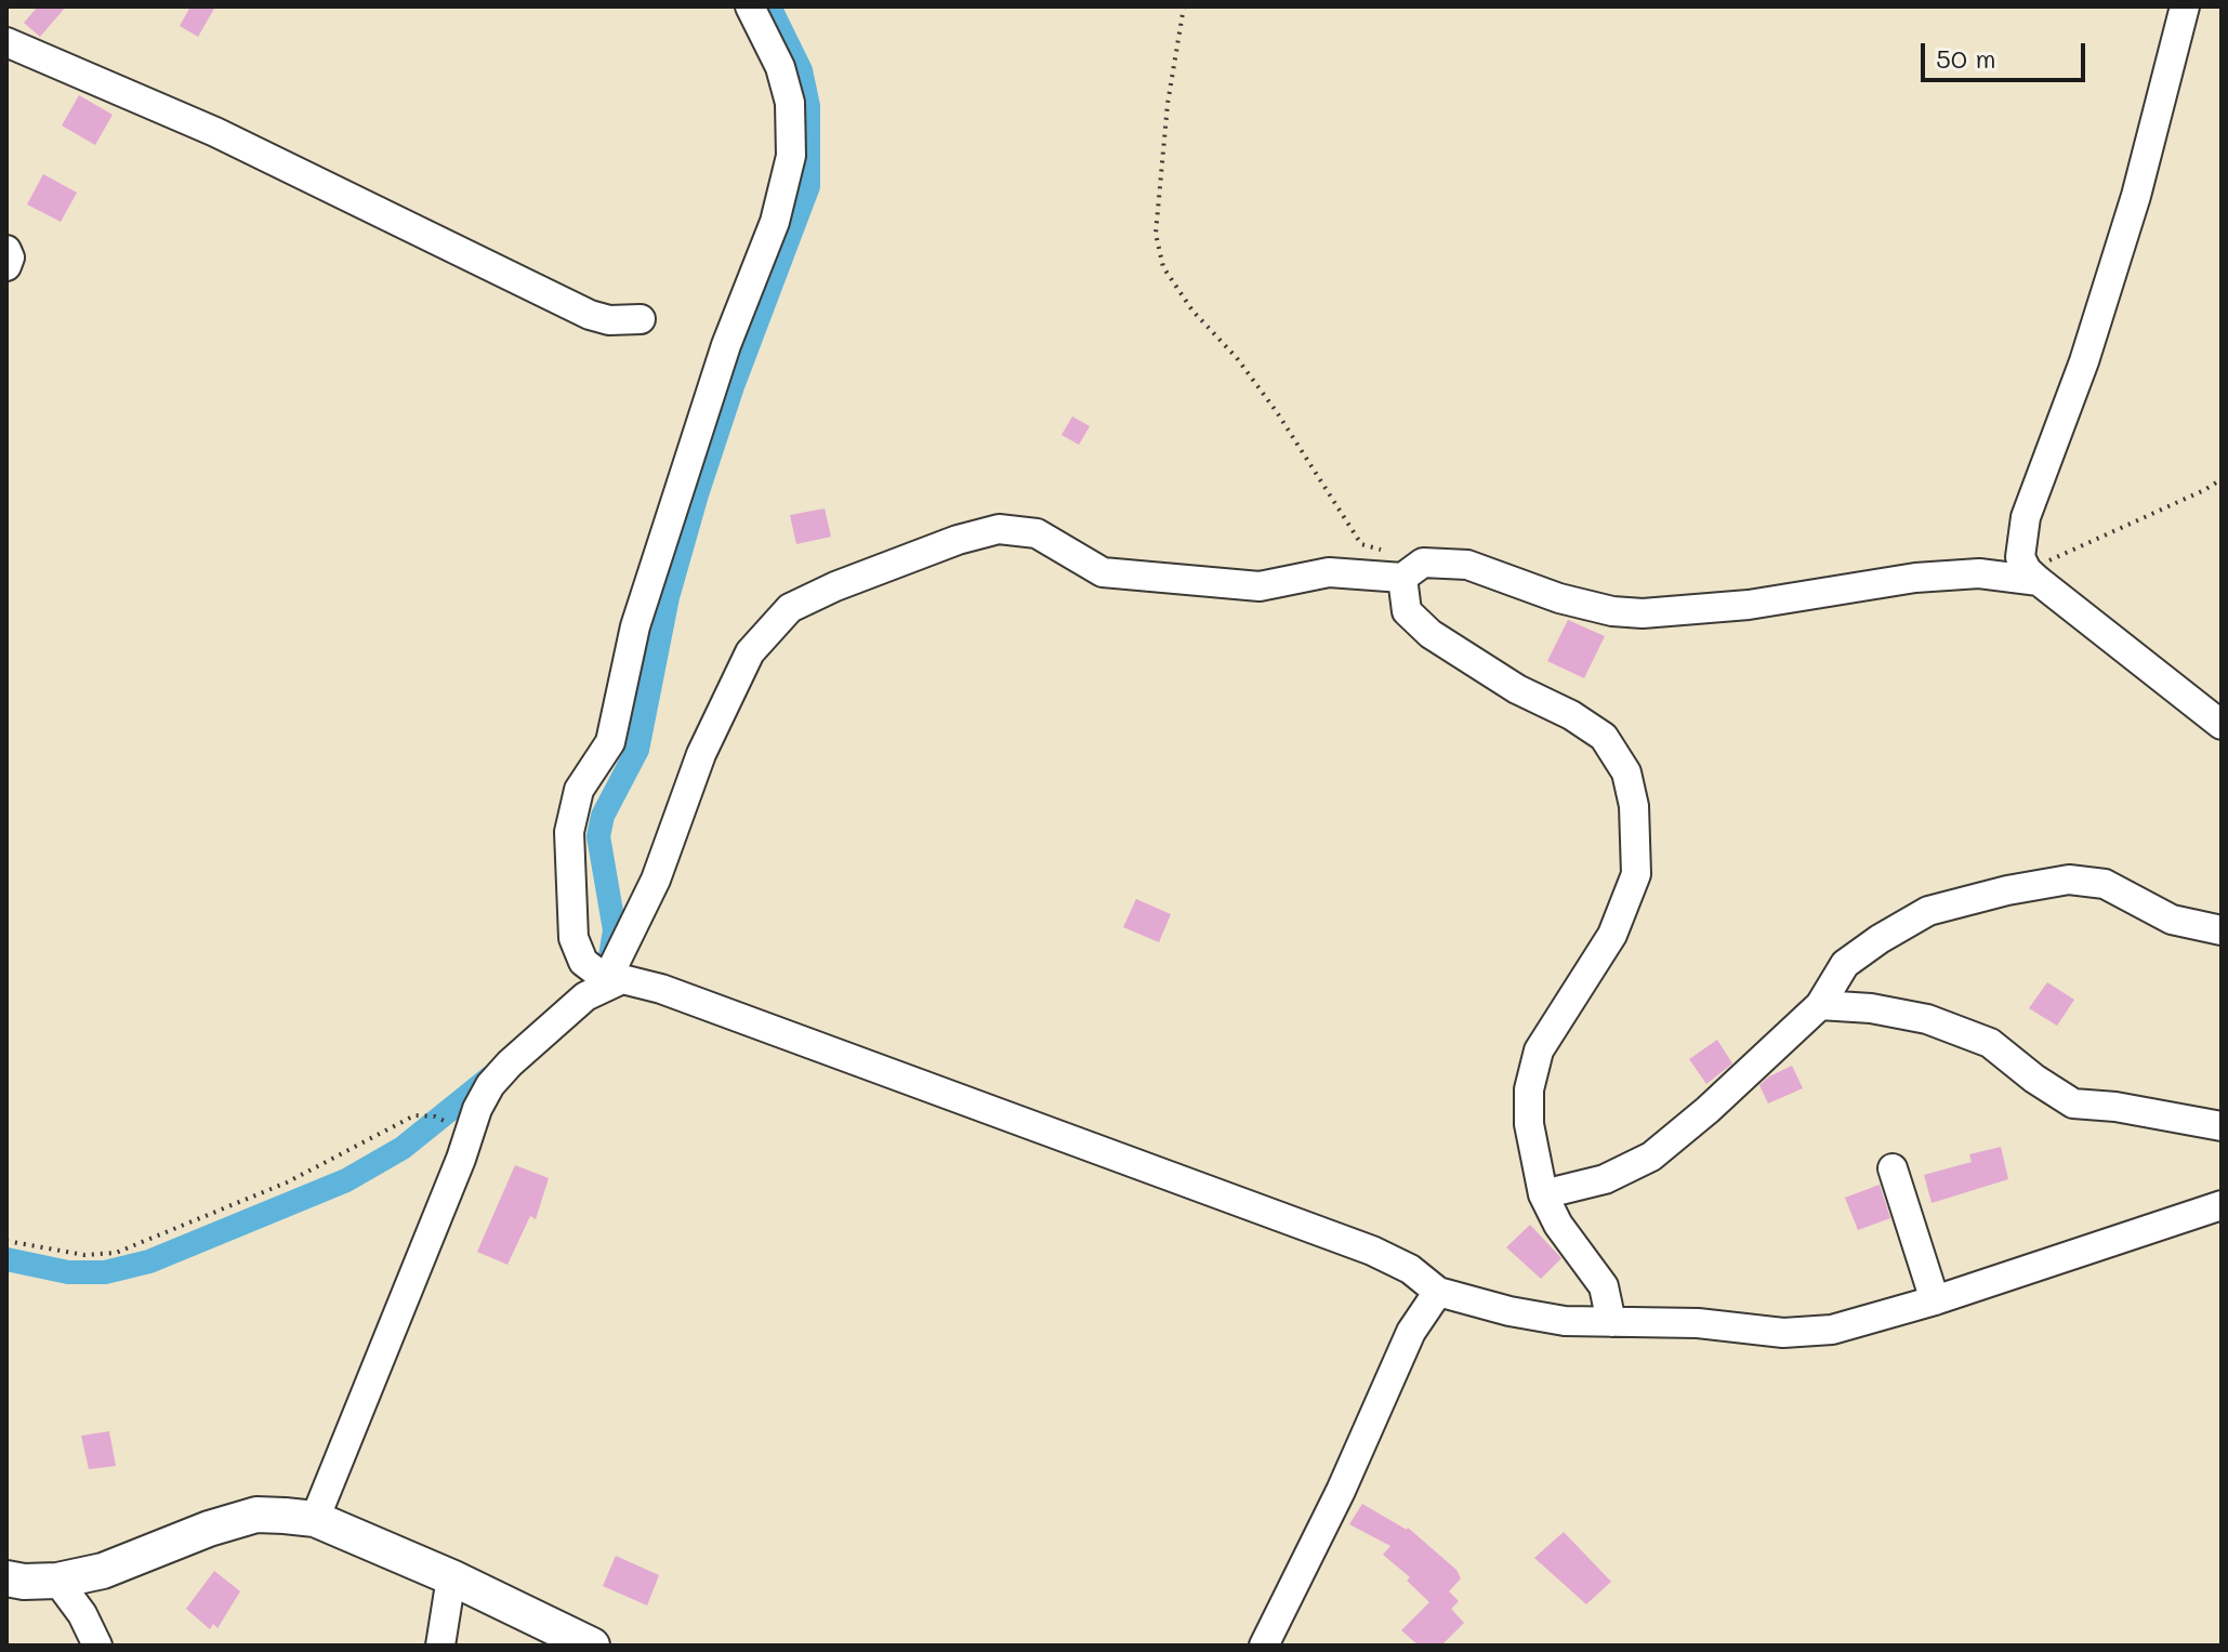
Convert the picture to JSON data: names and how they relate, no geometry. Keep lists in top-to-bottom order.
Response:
{
  "scale_bar": "50 m"
}
